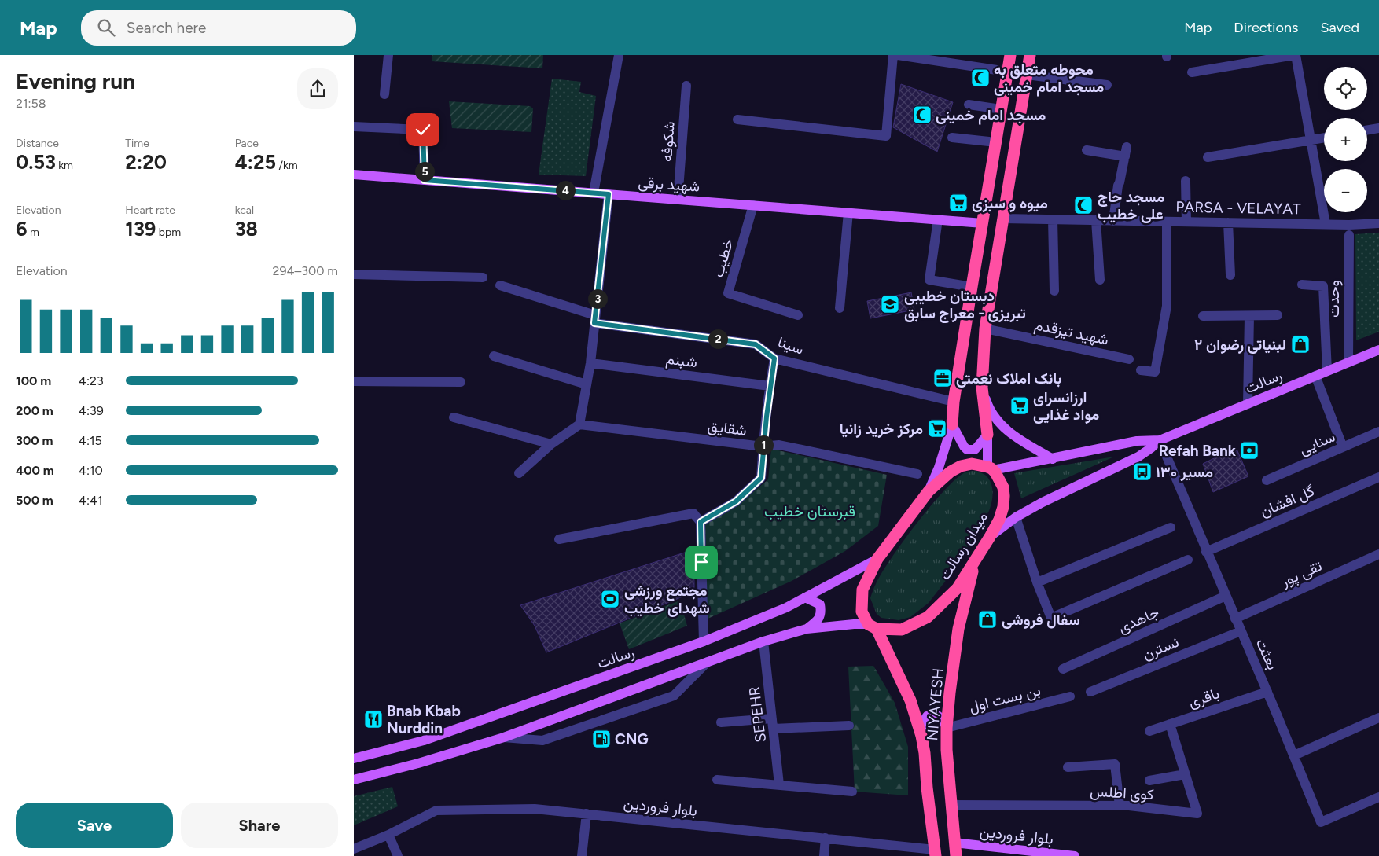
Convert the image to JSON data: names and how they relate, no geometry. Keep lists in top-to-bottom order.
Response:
{
  "streets": {
    "highway": ["میدان رسالت", "NIYAYESH"],
    "main road": ["شهید برقی", "رسالت", "بلوار فروردین"],
    "street": [
      "شکوفه",
      "PARSA - VELAYAT",
      "خطیب",
      "وحدت",
      "شهید تیزقدم",
      "سینا",
      "شبنم",
      "شقایق",
      "سنایی",
      "گل افشان",
      "تقی پور",
      "جاهدی",
      "نسترن",
      "بعثت",
      "باقری",
      "بن بست اول",
      "SEPEHR",
      "کوی اطلس"
    ]
  },
  "crossings": [
    ["شکوفه", "شهید برقی"],
    ["شهید برقی", "خطیب"],
    ["وحدت", "رسالت"],
    ["رسالت", "میدان رسالت"],
    ["رسالت", "بعثت"],
    ["گل افشان", "بعثت"],
    ["میدان رسالت", "NIYAYESH"],
    ["تقی پور", "بعثت"],
    ["جاهدی", "بعثت"],
    ["نسترن", "بعثت"],
    ["بعثت", "باقری"],
    ["باقری", "کوی اطلس"],
    ["بن بست اول", "NIYAYESH"],
    ["NIYAYESH", "کوی اطلس"],
    ["NIYAYESH", "بلوار فروردین"]
  ],
  "parks": ["قبرستان خطیب"],
  "places": {
    "mosque": ["محوطه متعلق به مسجد امام خمینی", "مسجد امام خمینی", "مسجد حاج علی خطیب"],
    "supermarket": ["میوه و سبزی", "ارزانسرای مواد غذایی", "مرکز خرید زانیا"],
    "school or university": ["دبستان خطیبی تبریزی - معراج سابق"],
    "shop": ["لبنیاتی رضوان ۲", "سفال فروشی"],
    "office": ["بانک املاک نعمتی"],
    "bank": ["Refah Bank"],
    "bus stop": ["مسیر ۱۳۰"],
    "sports": ["مجتمع ورزشی شهدای خطیب"],
    "restaurant": ["Bnab Kbab Nurddin"],
    "fuel station": ["CNG"]
  },
  "page": {
    "header": "Map",
    "search": "Search here",
    "nav": ["Map", "Directions", "Saved"],
    "heading": ["Evening run", "21:58"],
    "map_buttons": ["+", "−"],
    "stats": [
      ["Distance", "0.53 km"],
      ["Time", "2:20"],
      ["Pace", "4:25 /km"],
      ["Elevation", "6 m"],
      ["Heart rate", "139 bpm"],
      ["kcal", "38"]
    ],
    "pins": [
      "5",
      "4",
      "3",
      "2",
      "1"
    ],
    "chart": ["Elevation", "294–300 m"],
    "list": [
      {
        "name": "100 m",
        "note": "4:23"
      },
      {
        "name": "200 m",
        "note": "4:39"
      },
      {
        "name": "300 m",
        "note": "4:15"
      },
      {
        "name": "400 m",
        "note": "4:10"
      },
      {
        "name": "500 m",
        "note": "4:41"
      }
    ],
    "buttons": ["Save", "Share"]
  }
}
